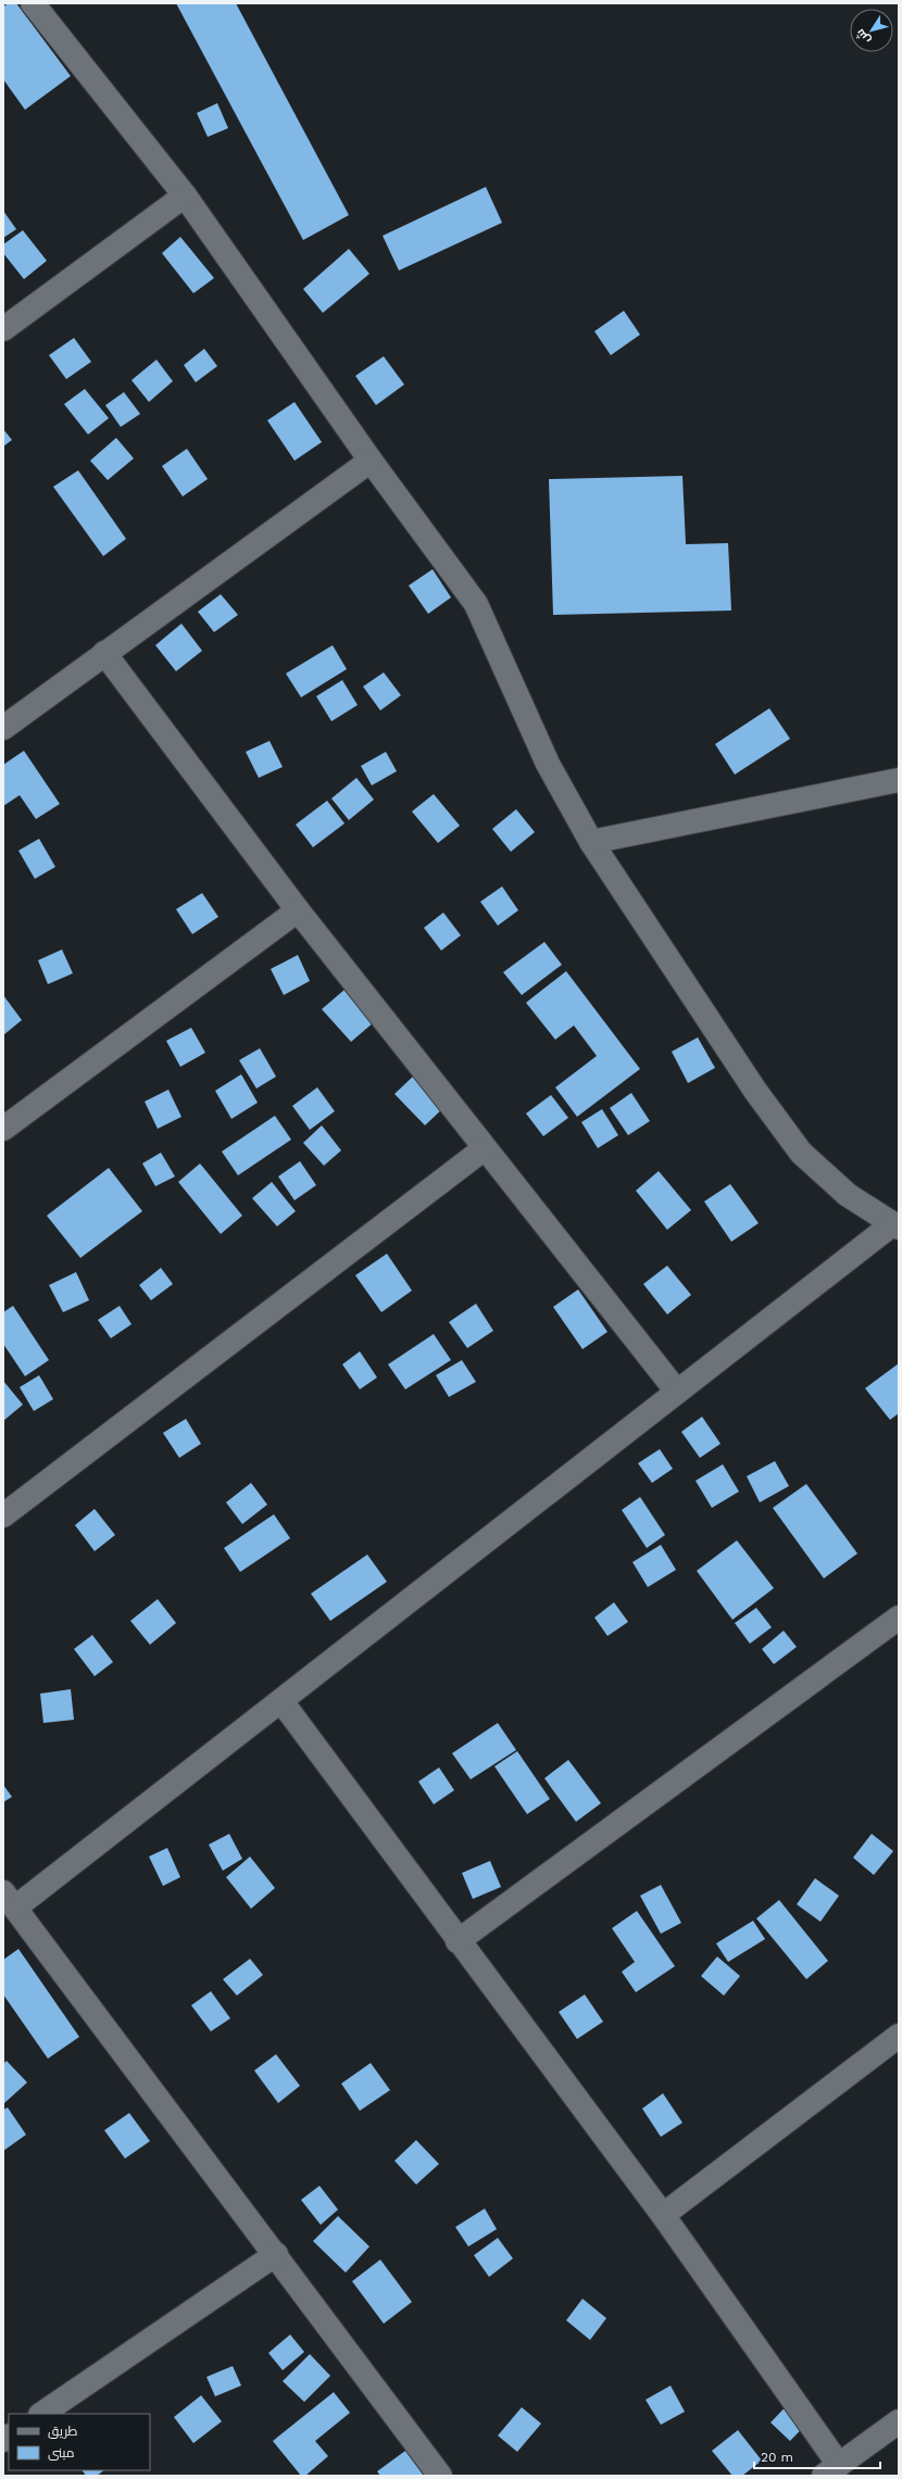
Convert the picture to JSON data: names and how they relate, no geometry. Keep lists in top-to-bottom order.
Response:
{
  "legend": ["طريق", "مبنى"],
  "scale_bar": "20 m",
  "north": "bottom left"
}
